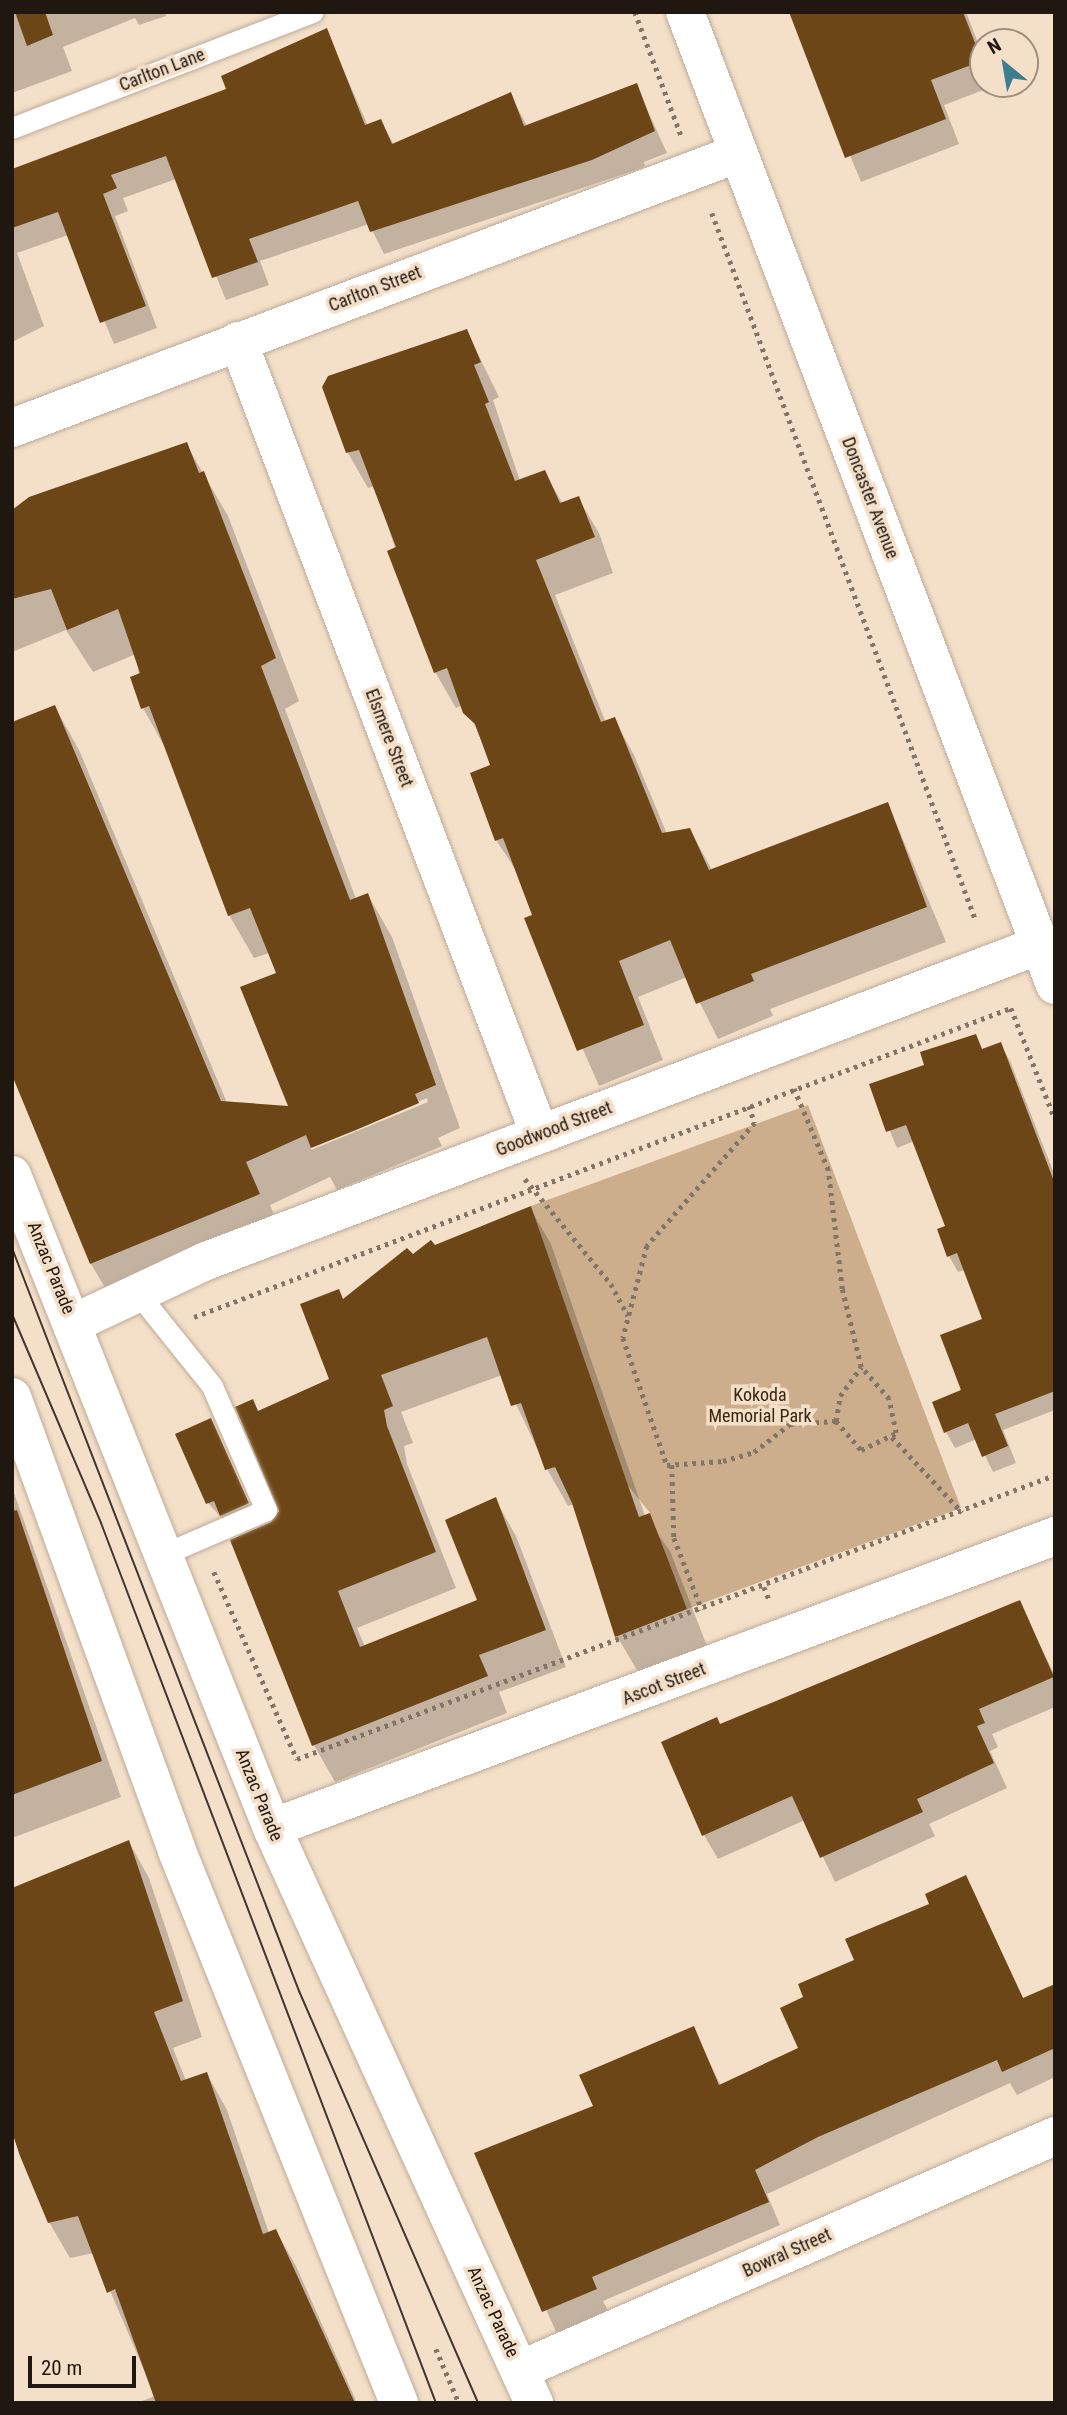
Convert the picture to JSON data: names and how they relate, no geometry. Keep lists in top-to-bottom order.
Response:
{
  "streets": {
    "street": [
      "Carlton Street",
      "Doncaster Avenue",
      "Elsmere Street",
      "Goodwood Street",
      "Anzac Parade",
      "Ascot Street",
      "Bowral Street"
    ],
    "lane": ["Carlton Lane"]
  },
  "crossings": [
    ["Carlton Street", "Doncaster Avenue"],
    ["Carlton Street", "Elsmere Street"],
    ["Doncaster Avenue", "Goodwood Street"],
    ["Elsmere Street", "Goodwood Street"],
    ["Goodwood Street", "Anzac Parade"],
    ["Anzac Parade", "Ascot Street"],
    ["Anzac Parade", "Bowral Street"]
  ],
  "parks": ["Kokoda Memorial Park"],
  "scale_bar": "20 m",
  "north": "top left"
}
